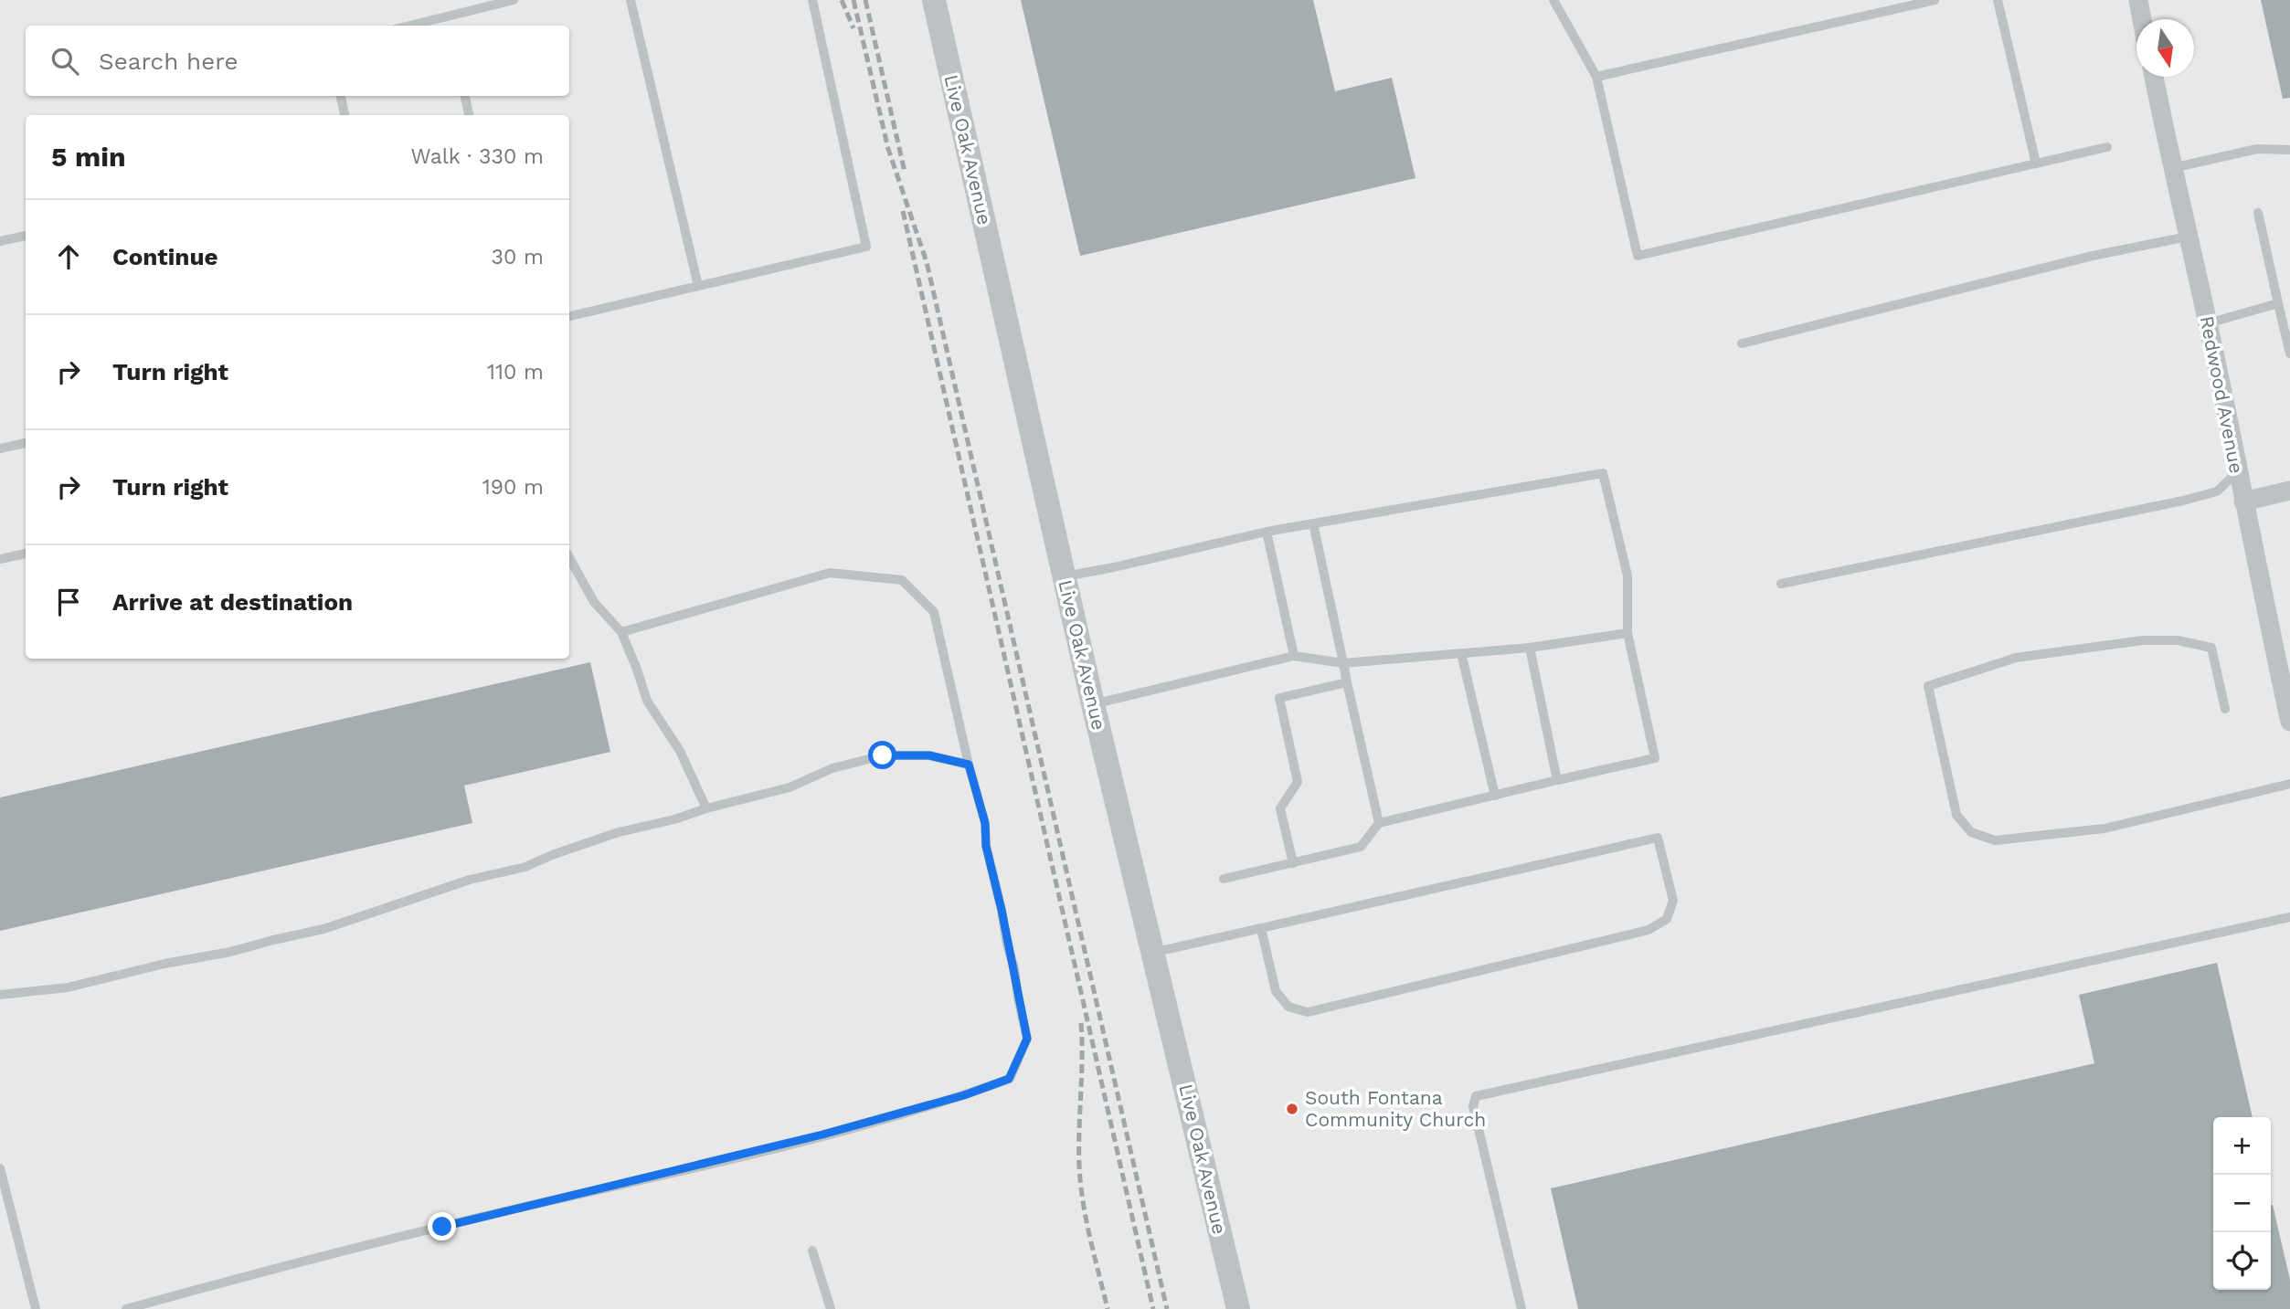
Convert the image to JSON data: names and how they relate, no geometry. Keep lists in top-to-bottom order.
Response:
{
  "streets": {
    "street": ["Live Oak Avenue", "Redwood Avenue"]
  },
  "places": ["South Fontana Community Church"],
  "north": "bottom",
  "page": {
    "search": "Search here",
    "heading": ["5 min", "Walk · 330 m"],
    "list": [
      ["Continue", "30 m"],
      ["Turn right", "110 m"],
      ["Turn right", "190 m"],
      "Arrive at destination"
    ],
    "map_buttons": ["+", "−"]
  }
}
